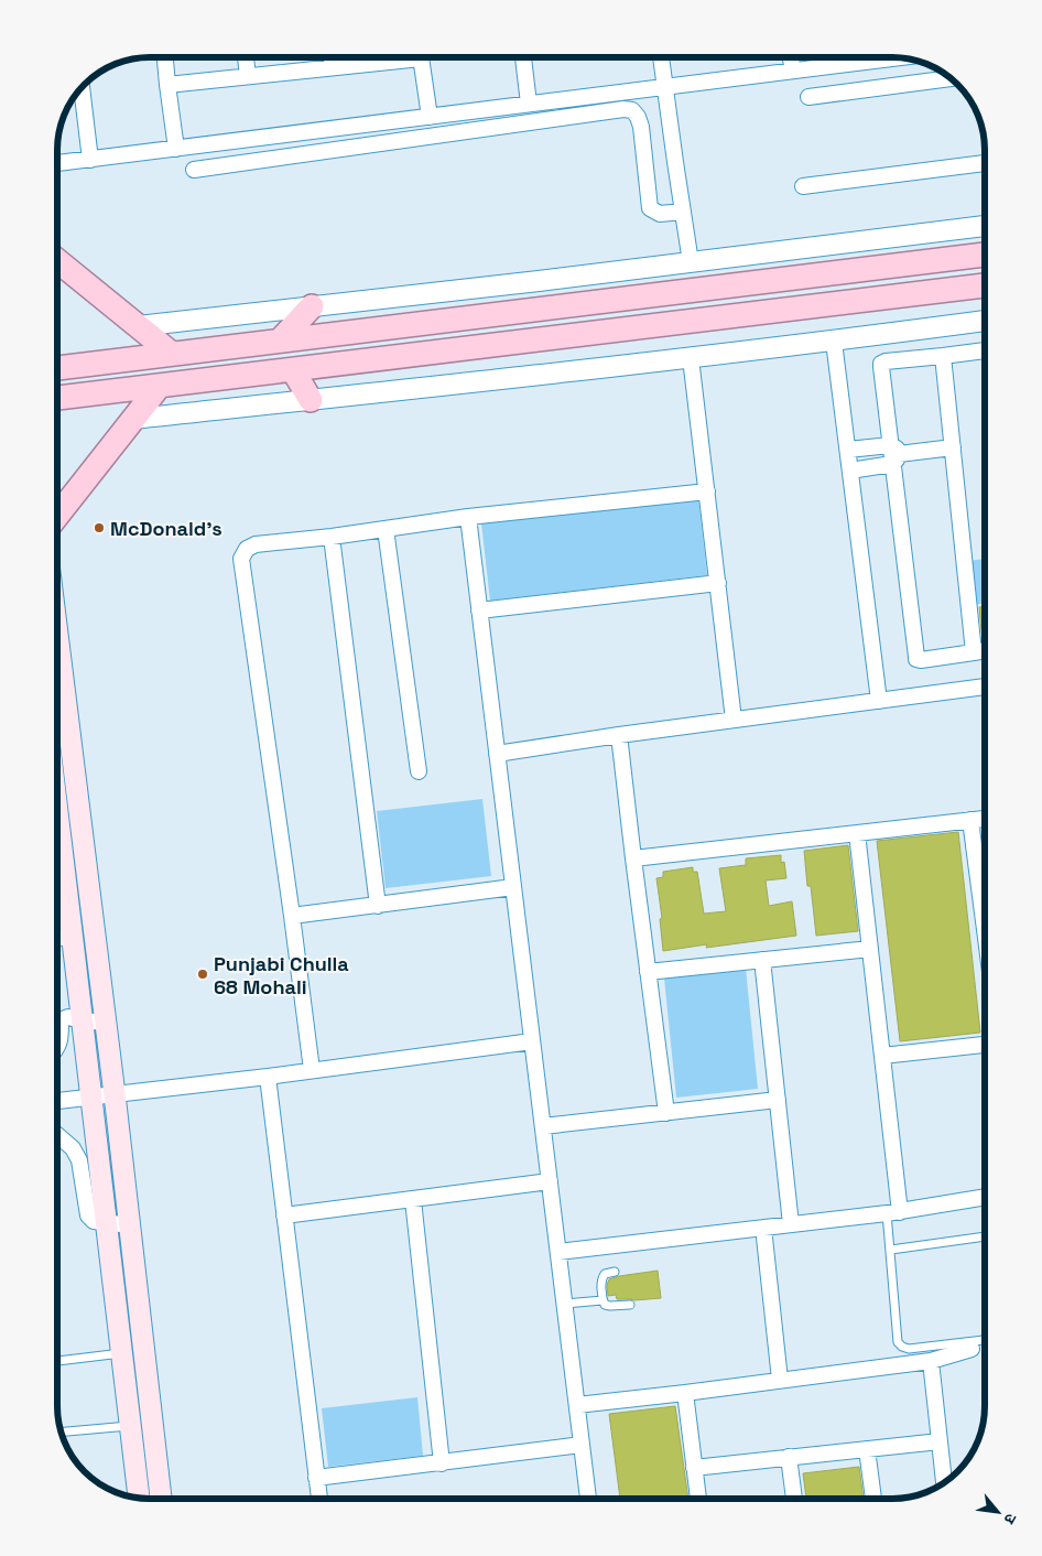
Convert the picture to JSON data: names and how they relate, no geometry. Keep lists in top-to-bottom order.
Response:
{
  "places": ["McDonald's", "Punjabi Chulla 68 Mohali"],
  "north": "bottom right"
}
